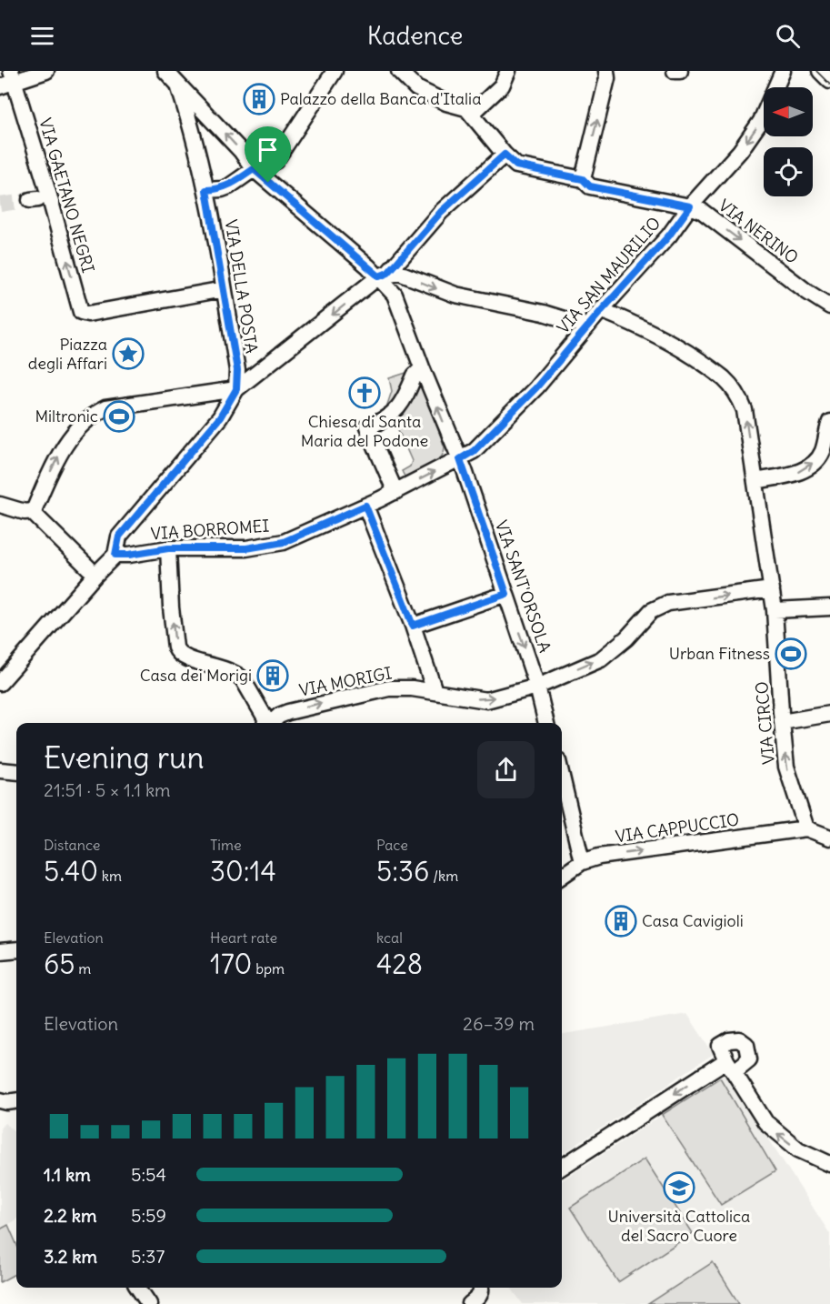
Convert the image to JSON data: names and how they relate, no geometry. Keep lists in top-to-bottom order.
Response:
{
  "streets": {
    "street": [
      "VIA GAETANO NEGRI",
      "VIA NERINO",
      "VIA SAN MAURILIO",
      "VIA DELLA POSTA",
      "VIA BORROMEI",
      "VIA SANT'ORSOLA",
      "VIA MORIGI",
      "VIA CIRCO",
      "VIA CAPPUCCIO"
    ]
  },
  "crossings": [
    ["VIA GAETANO NEGRI", "VIA DELLA POSTA"],
    ["VIA NERINO", "VIA SAN MAURILIO"],
    ["VIA SAN MAURILIO", "VIA BORROMEI"],
    ["VIA SAN MAURILIO", "VIA SANT'ORSOLA"],
    ["VIA SAN MAURILIO", "VIA CIRCO"],
    ["VIA DELLA POSTA", "VIA SANT'ORSOLA"],
    ["VIA SANT'ORSOLA", "VIA MORIGI"],
    ["VIA MORIGI", "VIA CIRCO"],
    ["VIA CIRCO", "VIA CAPPUCCIO"]
  ],
  "one_way": [
    "VIA NERINO",
    "VIA MORIGI",
    "VIA CIRCO",
    "VIA CAPPUCCIO"
  ],
  "places": {
    "building": ["Palazzo della Banca d'Italia", "Casa dei Morigi", "Casa Cavigioli"],
    "place": ["Piazza degli Affari"],
    "church": ["Chiesa di Santa Maria del Podone"],
    "sports": ["Miltronic", "Urban Fitness"],
    "school or university": ["Università Cattolica del Sacro Cuore"]
  },
  "north": "left",
  "page": {
    "header": "Kadence",
    "heading": ["Evening run", "21:51 · 5 × 1.1 km"],
    "stats": [
      ["Distance", "5.40 km"],
      ["Time", "30:14"],
      ["Pace", "5:36 /km"],
      ["Elevation", "65 m"],
      ["Heart rate", "170 bpm"],
      ["kcal", "428"]
    ],
    "chart": ["Elevation", "26–39 m"],
    "list": [
      {
        "name": "1.1 km",
        "note": "5:54"
      },
      {
        "name": "2.2 km",
        "note": "5:59"
      },
      {
        "name": "3.2 km",
        "note": "5:37"
      }
    ]
  }
}
